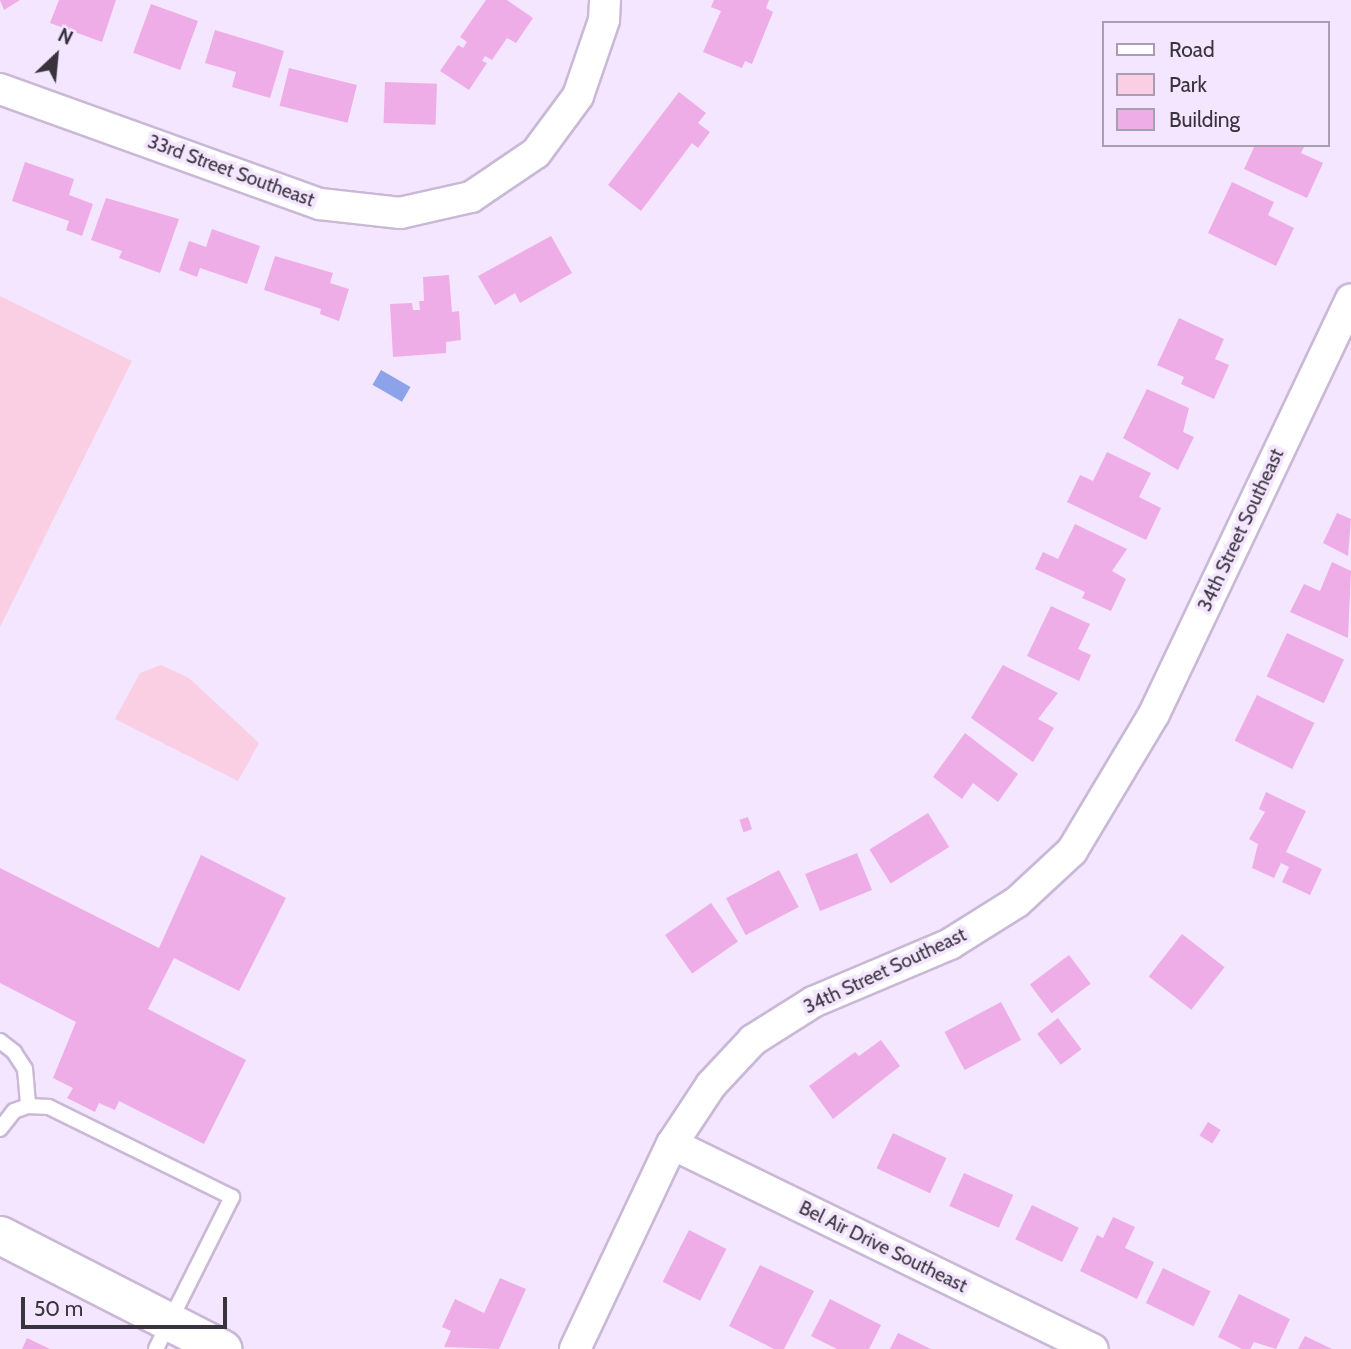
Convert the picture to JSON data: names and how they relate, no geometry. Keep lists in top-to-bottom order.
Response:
{
  "streets": {
    "street": ["33rd Street Southeast", "34th Street Southeast", "Bel Air Drive Southeast"]
  },
  "crossings": [
    ["34th Street Southeast", "Bel Air Drive Southeast"]
  ],
  "legend": ["Road", "Park", "Building"],
  "scale_bar": "50 m",
  "north": "top right"
}
